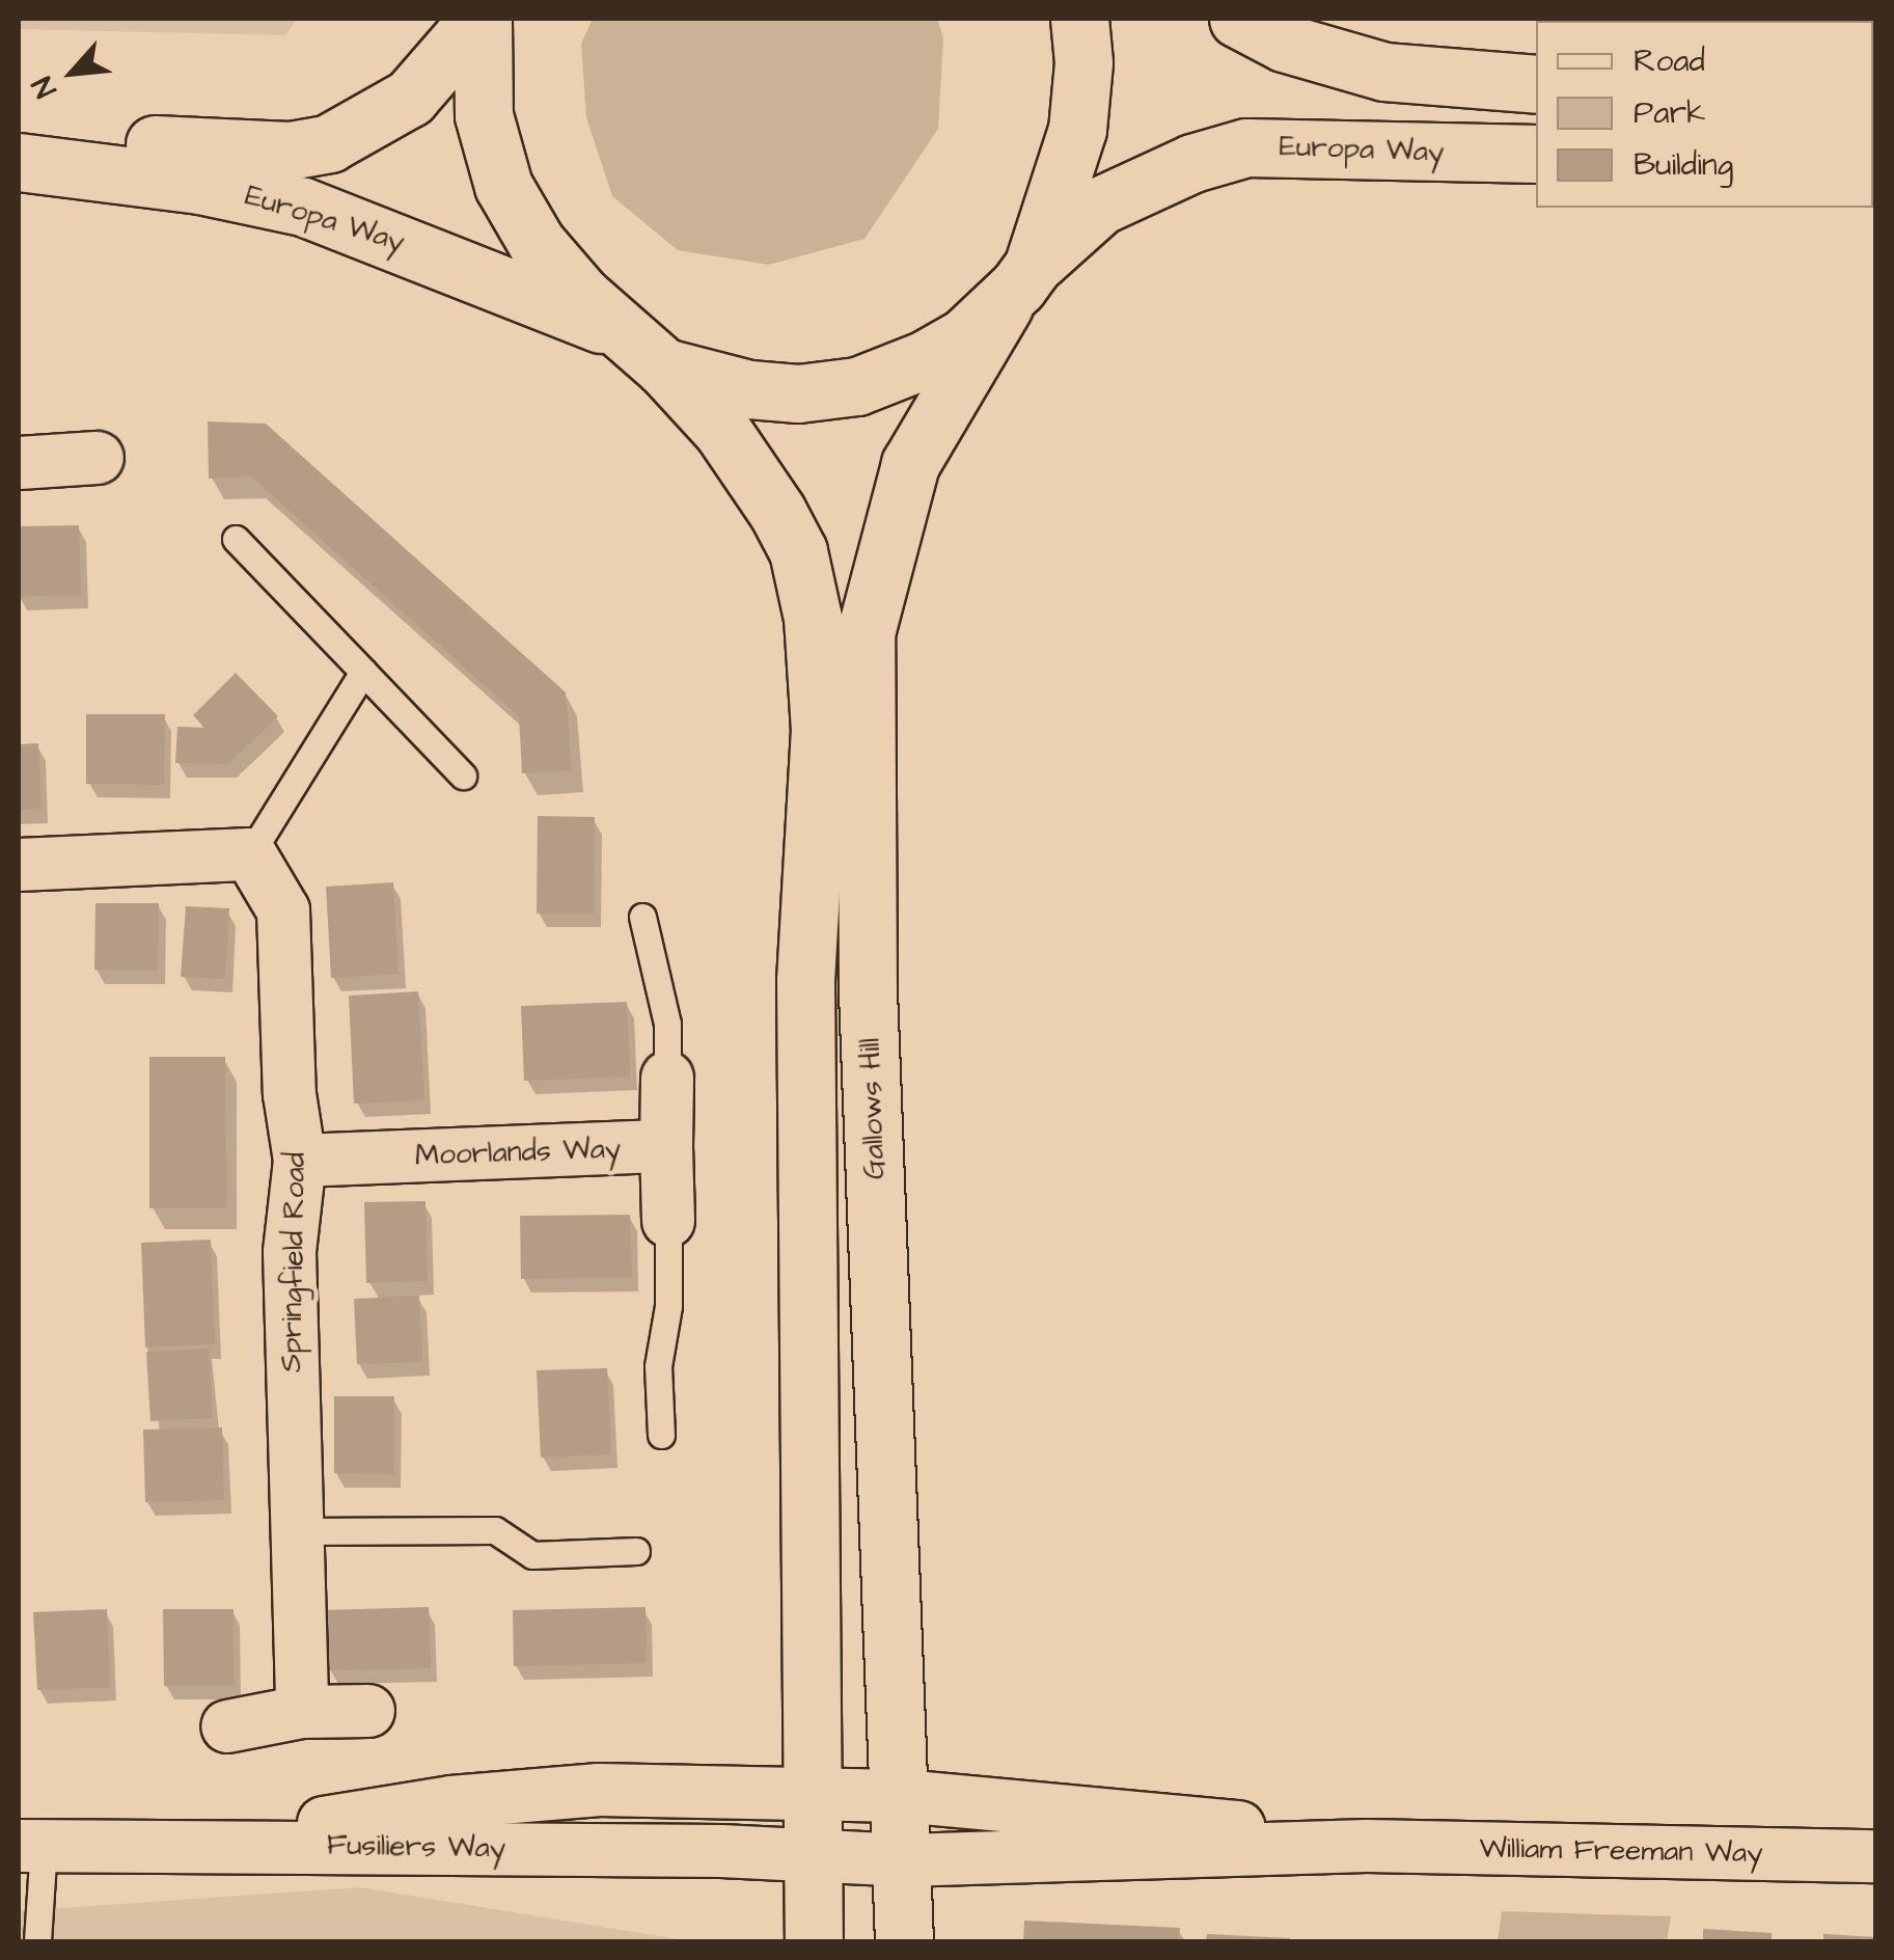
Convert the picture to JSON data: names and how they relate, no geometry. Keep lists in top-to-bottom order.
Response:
{
  "streets": {
    "main road": ["Europa Way", "Gallows Hill"],
    "street": [
      "Moorlands Way",
      "Springfield Road",
      "Fusiliers Way",
      "William Freeman Way"
    ]
  },
  "crossings": [
    ["Europa Way", "Gallows Hill"],
    ["Gallows Hill", "Fusiliers Way"],
    ["Moorlands Way", "Springfield Road"],
    ["Fusiliers Way", "William Freeman Way"]
  ],
  "legend": ["Road", "Park", "Building"],
  "north": "bottom left"
}
